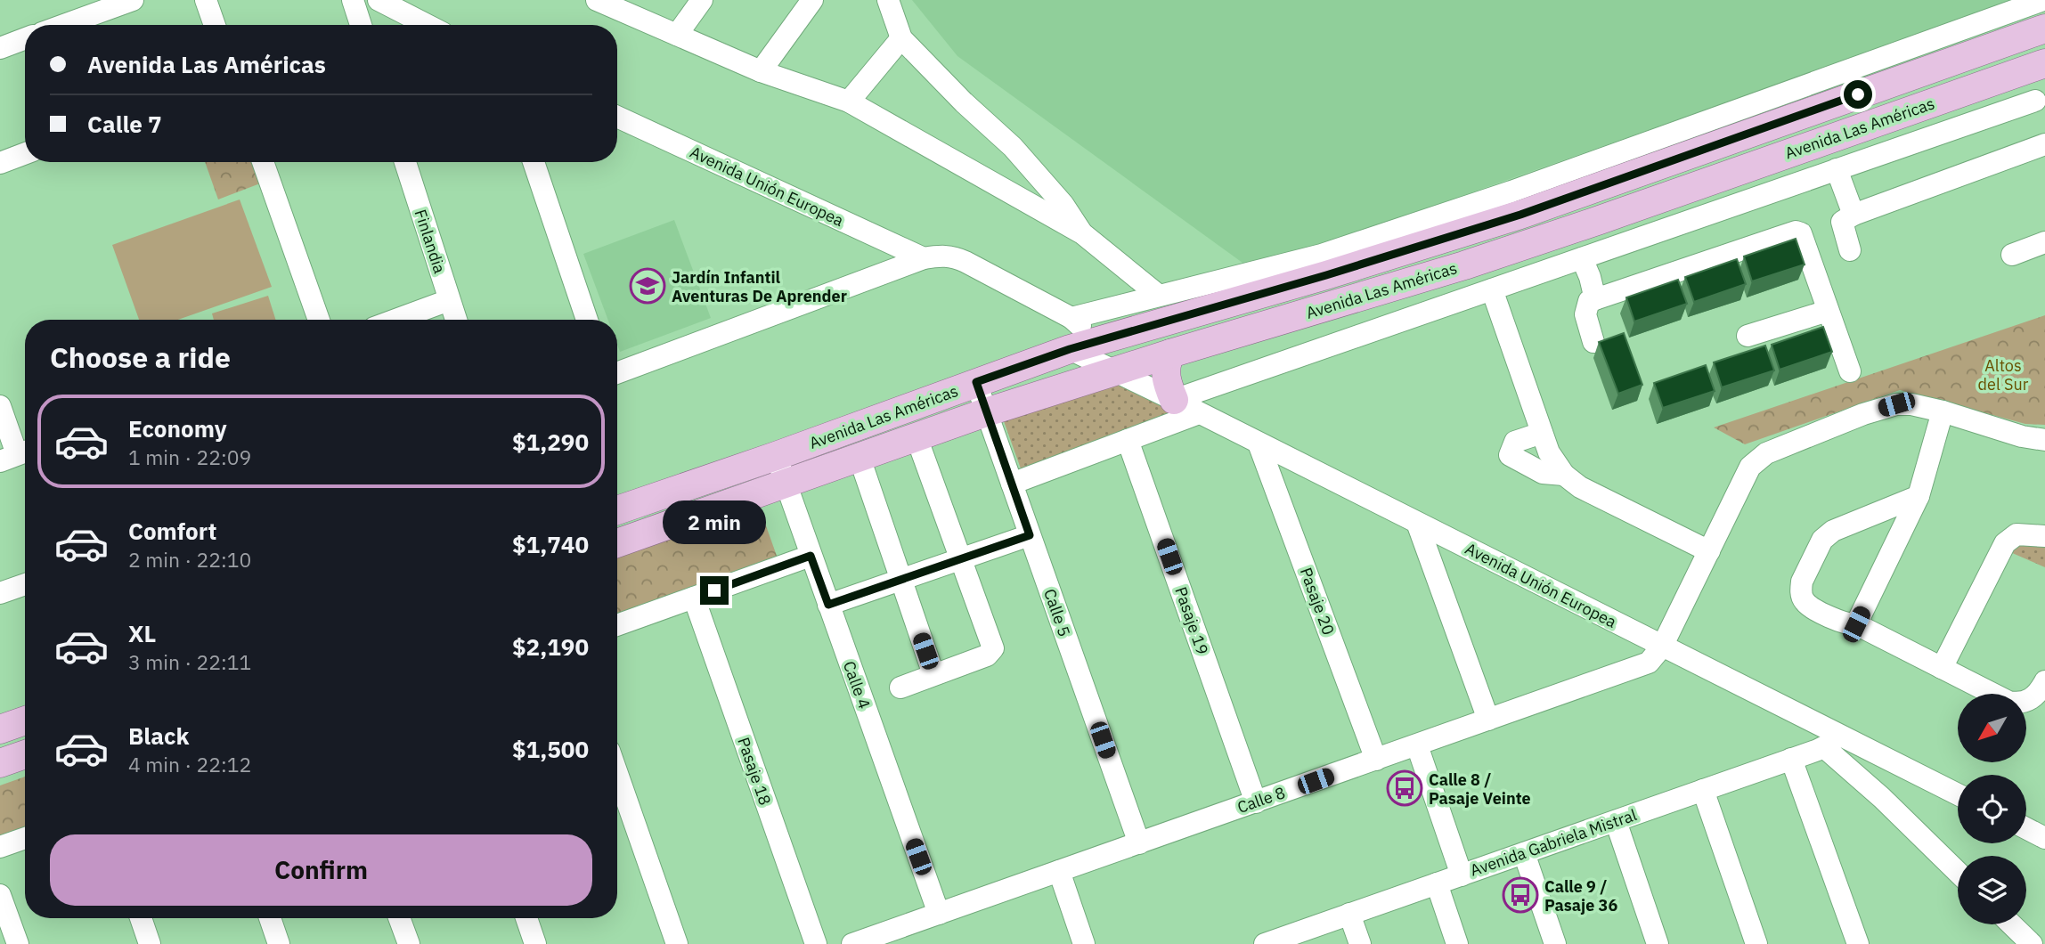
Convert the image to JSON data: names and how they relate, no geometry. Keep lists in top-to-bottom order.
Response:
{
  "streets": {
    "main road": ["Avenida Las Américas"],
    "street": [
      "Avenida Unión Europea",
      "Finlandia",
      "Pasaje 20",
      "Calle 5",
      "Pasaje 19",
      "Calle 4",
      "Pasaje 18",
      "Calle 8",
      "Avenida Gabriela Mistral"
    ]
  },
  "crossings": [
    ["Avenida Las Américas", "Avenida Unión Europea"],
    ["Avenida Las Américas", "Calle 5"],
    ["Avenida Las Américas", "Calle 4"],
    ["Avenida Unión Europea", "Pasaje 20"],
    ["Avenida Unión Europea", "Calle 8"],
    ["Avenida Unión Europea", "Avenida Gabriela Mistral"],
    ["Pasaje 20", "Calle 8"],
    ["Calle 5", "Calle 8"],
    ["Pasaje 19", "Calle 8"],
    ["Calle 4", "Calle 8"]
  ],
  "parks": ["Altos del Sur"],
  "places": {
    "school or university": ["Jardín Infantil Aventuras De Aprender"],
    "bus stop": ["Calle 8 / Pasaje Veinte", "Calle 9 / Pasaje 36"]
  },
  "north": "bottom left",
  "page": {
    "banner": ["Avenida Las Américas", "Calle 7"],
    "heading": "Choose a ride",
    "list": [
      {
        "name": "Economy",
        "note": "1 min · 22:09",
        "value": "$1,290"
      },
      {
        "name": "Comfort",
        "note": "2 min · 22:10",
        "value": "$1,740"
      },
      {
        "name": "XL",
        "note": "3 min · 22:11",
        "value": "$2,190"
      },
      {
        "name": "Black",
        "note": "4 min · 22:12",
        "value": "$1,500"
      }
    ],
    "bubble": "2 min",
    "buttons": "Confirm"
  }
}
